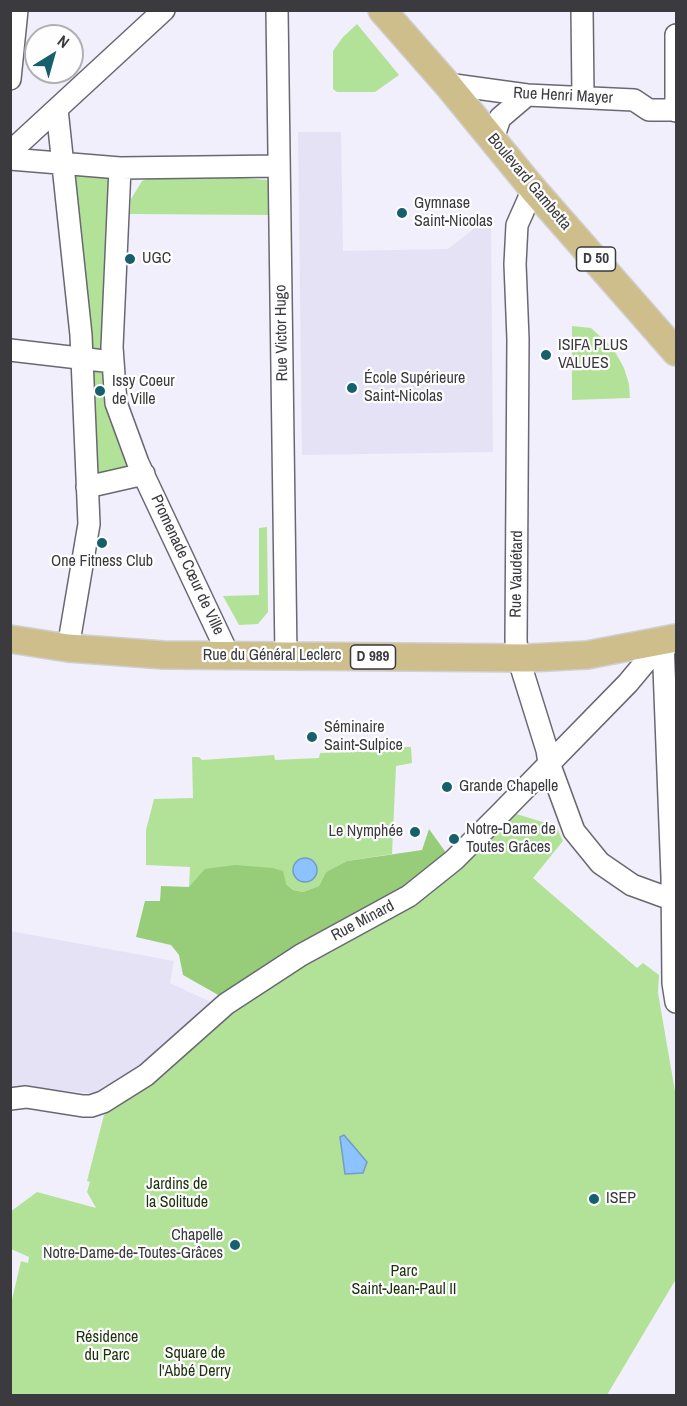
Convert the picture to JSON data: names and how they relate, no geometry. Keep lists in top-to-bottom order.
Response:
{
  "streets": {
    "main road": [
      "Boulevard Gambetta",
      "D 50",
      "Rue du Général Leclerc",
      "D 989"
    ],
    "street": [
      "Rue Henri Mayer",
      "Rue Victor Hugo",
      "Promenade Cœur de Ville",
      "Rue Vaudétard",
      "Rue Minard"
    ]
  },
  "crossings": [
    ["Rue Henri Mayer", "Boulevard Gambetta"],
    ["Boulevard Gambetta", "Rue Vaudétard"],
    ["Rue Victor Hugo", "Rue du Général Leclerc"],
    ["Promenade Cœur de Ville", "Rue du Général Leclerc"],
    ["Rue Vaudétard", "Rue du Général Leclerc"],
    ["Rue Vaudétard", "Rue Minard"],
    ["Rue du Général Leclerc", "Rue Minard"]
  ],
  "parks": [
    "Jardins de la Solitude",
    "Parc Saint-Jean-Paul II",
    "Résidence du Parc",
    "Square de l'Abbé Derry"
  ],
  "places": [
    "Gymnase Saint-Nicolas",
    "UGC",
    "ISIFA PLUS VALUES",
    "École Supérieure Saint-Nicolas",
    "Issy Coeur de Ville",
    "One Fitness Club",
    "Séminaire Saint-Sulpice",
    "Grande Chapelle",
    "Le Nymphée",
    "Notre-Dame de Toutes Grâces",
    "ISEP",
    "Chapelle Notre-Dame-de-Toutes-Grâces"
  ],
  "north": "top right"
}
